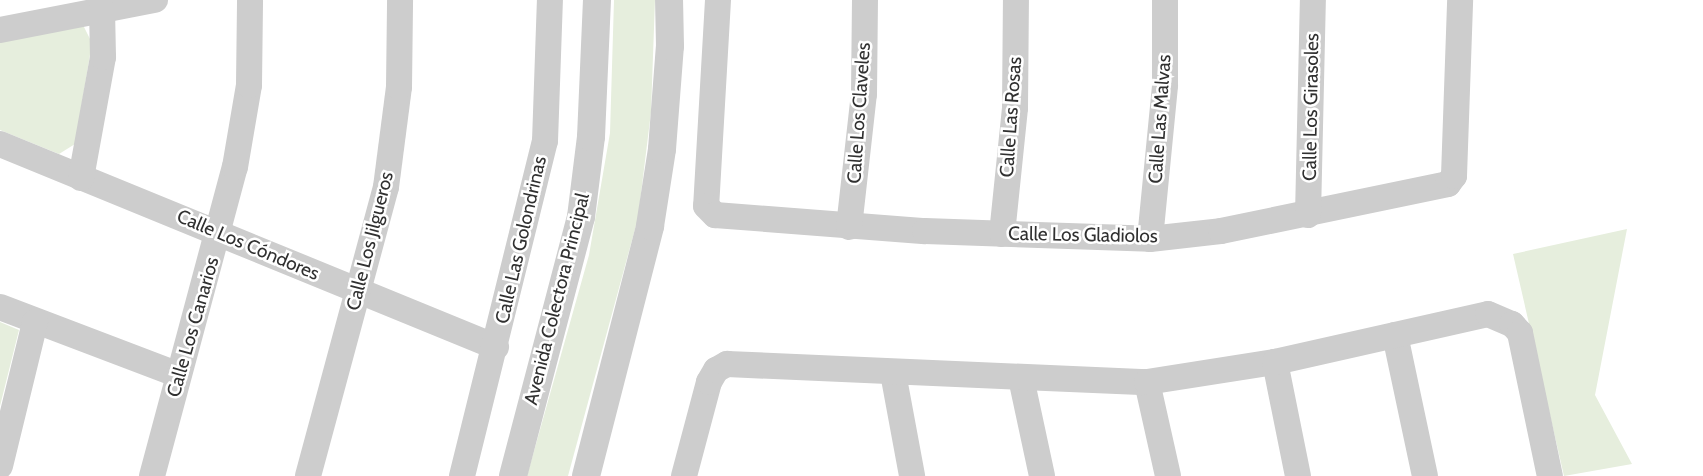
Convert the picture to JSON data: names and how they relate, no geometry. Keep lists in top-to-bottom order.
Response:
{
  "streets": {
    "street": [
      "Calle Los Girasoles",
      "Calle Los Claveles",
      "Calle Las Rosas",
      "Calle Las Malvas",
      "Calle Los Gladiolos",
      "Calle Las Golondrinas",
      "Calle Los Jilgueros",
      "Calle Los Cóndores",
      "Avenida Colectora Principal",
      "Calle Los Canarios"
    ]
  },
  "crossings": [
    ["Calle Los Girasoles", "Calle Los Gladiolos"],
    ["Calle Los Claveles", "Calle Los Gladiolos"],
    ["Calle Las Rosas", "Calle Los Gladiolos"],
    ["Calle Las Malvas", "Calle Los Gladiolos"],
    ["Calle Las Golondrinas", "Calle Los Cóndores"],
    ["Calle Los Jilgueros", "Calle Los Cóndores"],
    ["Calle Los Cóndores", "Calle Los Canarios"]
  ]
}
